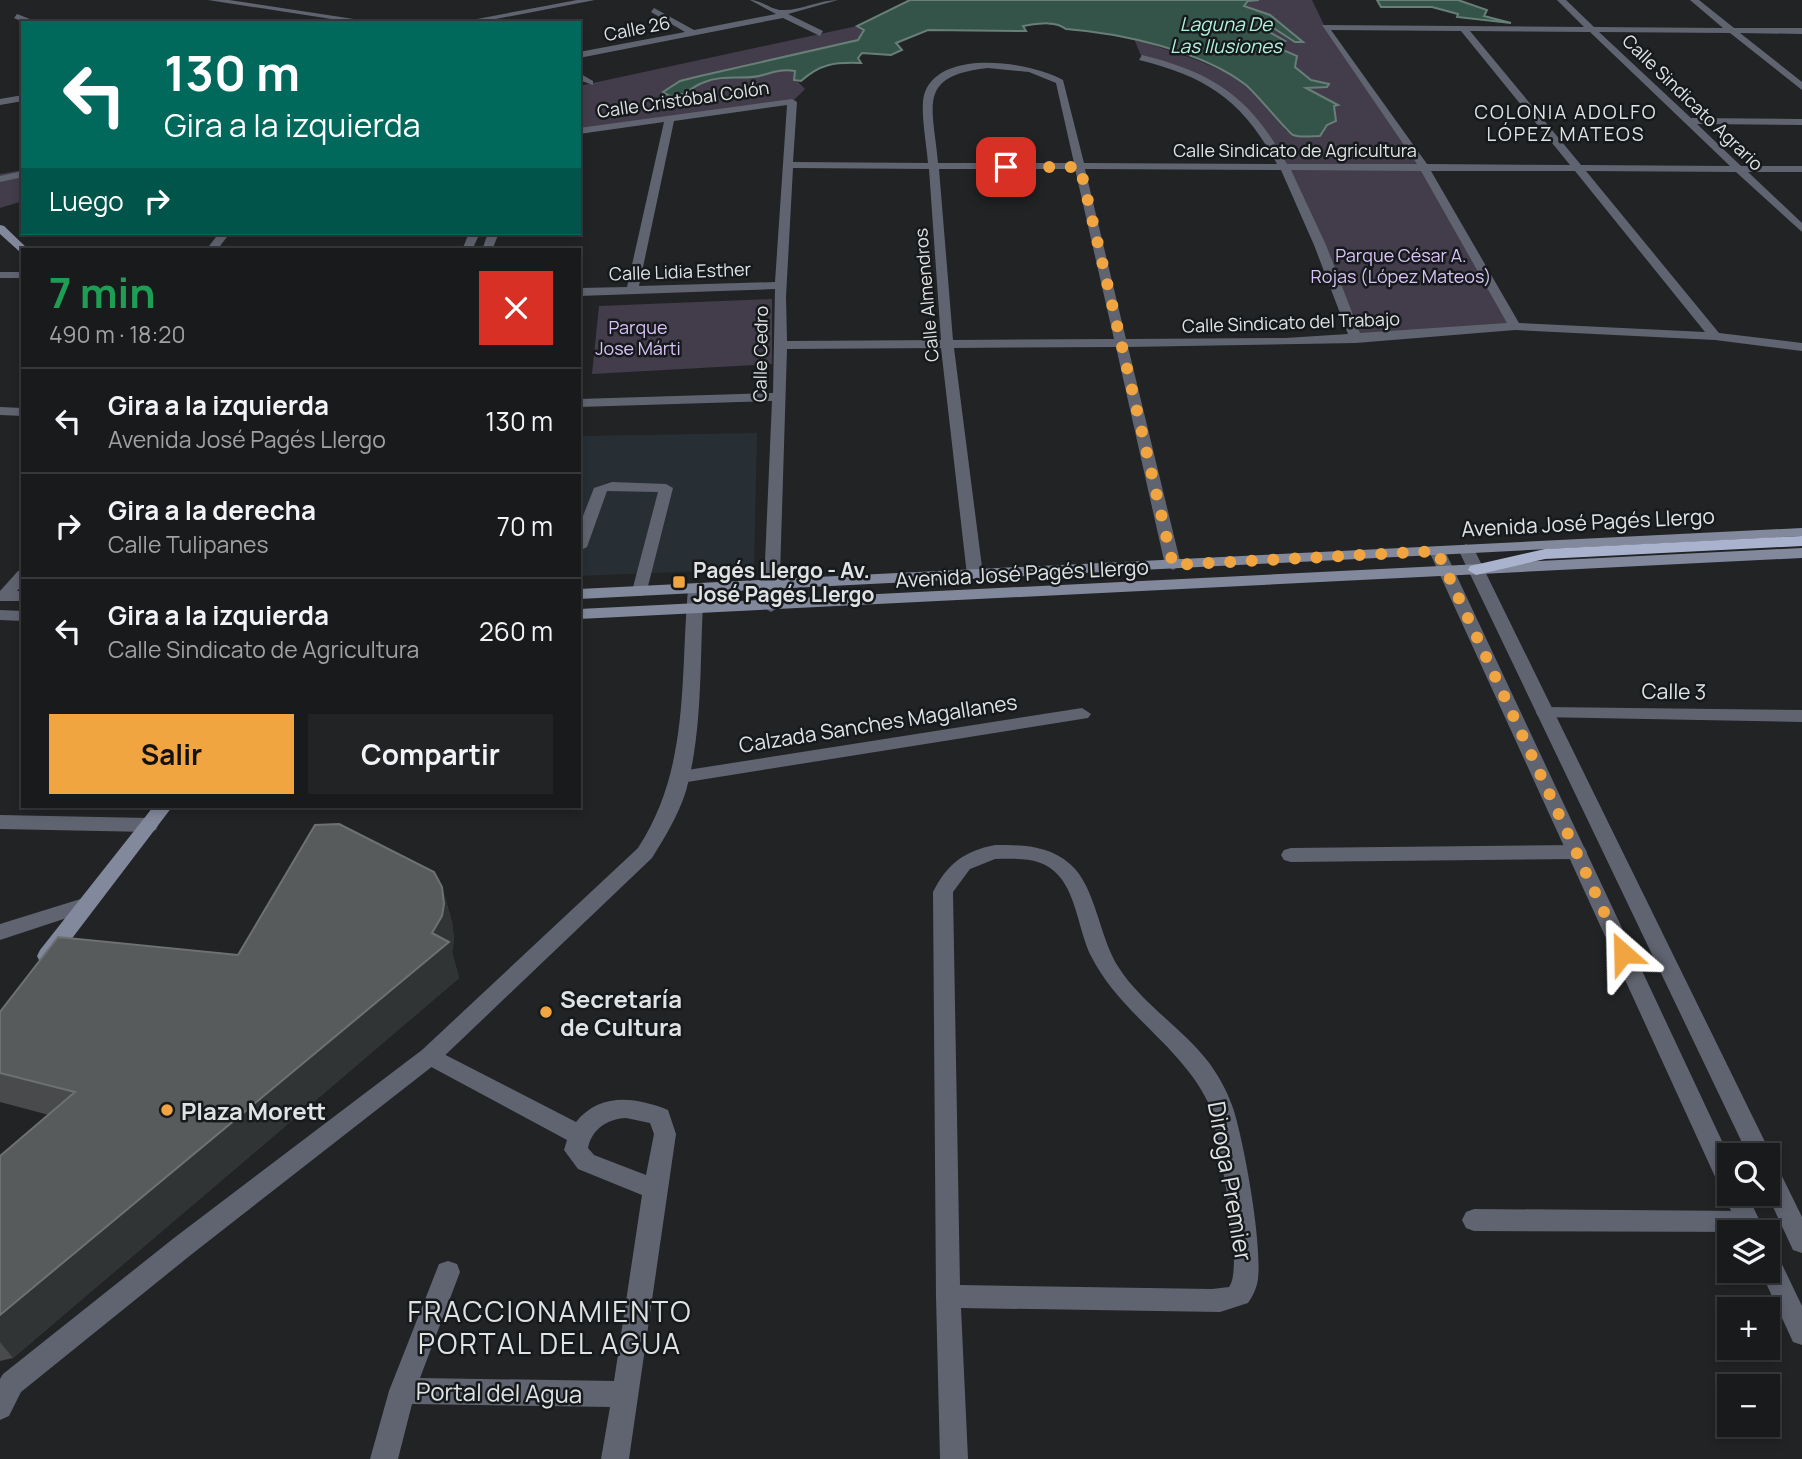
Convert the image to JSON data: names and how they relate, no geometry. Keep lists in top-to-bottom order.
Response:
{
  "streets": {
    "main road": ["Avenida José Pagés Llergo"],
    "street": [
      "Calle 26",
      "Calle Cristóbal Colón",
      "Calle Sindicato Agrario",
      "Calle Sindicato de Agricultura",
      "Calle Lidia Esther",
      "Calle Almendros",
      "Calle Sindicato del Trabajo",
      "Calle Cedro",
      "Calle 3",
      "Calzada Sanches Magallanes",
      "Diroga Premier",
      "Portal del Agua"
    ]
  },
  "crossings": [
    ["Calle Cristóbal Colón", "Calle Cedro"],
    ["Calle Sindicato Agrario", "Calle Sindicato de Agricultura"],
    ["Calle Sindicato de Agricultura", "Calle Almendros"],
    ["Calle Sindicato de Agricultura", "Calle Cedro"],
    ["Calle Lidia Esther", "Calle Cedro"],
    ["Calle Almendros", "Calle Sindicato del Trabajo"],
    ["Calle Almendros", "Avenida José Pagés Llergo"],
    ["Calle Sindicato del Trabajo", "Calle Cedro"],
    ["Calle Cedro", "Avenida José Pagés Llergo"]
  ],
  "districts": ["COLONIA ADOLFO LÓPEZ MATEOS", "FRACCIONAMIENTO PORTAL DEL AGUA"],
  "water": ["Laguna De Las Ilusiones"],
  "parks": ["Parque César A. Rojas (López Mateos)", "Parque Jose Márti"],
  "places": {
    "transit": ["Pagés Llergo - Av. José Pagés Llergo"],
    "other": ["Secretaría de Cultura", "Plaza Morett"]
  },
  "page": {
    "turn": ["130 m", "Gira a la izquierda"],
    "then": "Luego",
    "heading": ["7 min", "490 m · 18:20"],
    "list": [
      {
        "name": "Gira a la izquierda",
        "note": "Avenida José Pagés Llergo",
        "value": "130 m"
      },
      {
        "name": "Gira a la derecha",
        "note": "Calle Tulipanes",
        "value": "70 m"
      },
      {
        "name": "Gira a la izquierda",
        "note": "Calle Sindicato de Agricultura",
        "value": "260 m"
      }
    ],
    "buttons": ["Salir", "Compartir"],
    "map_buttons": ["+", "−"]
  }
}
